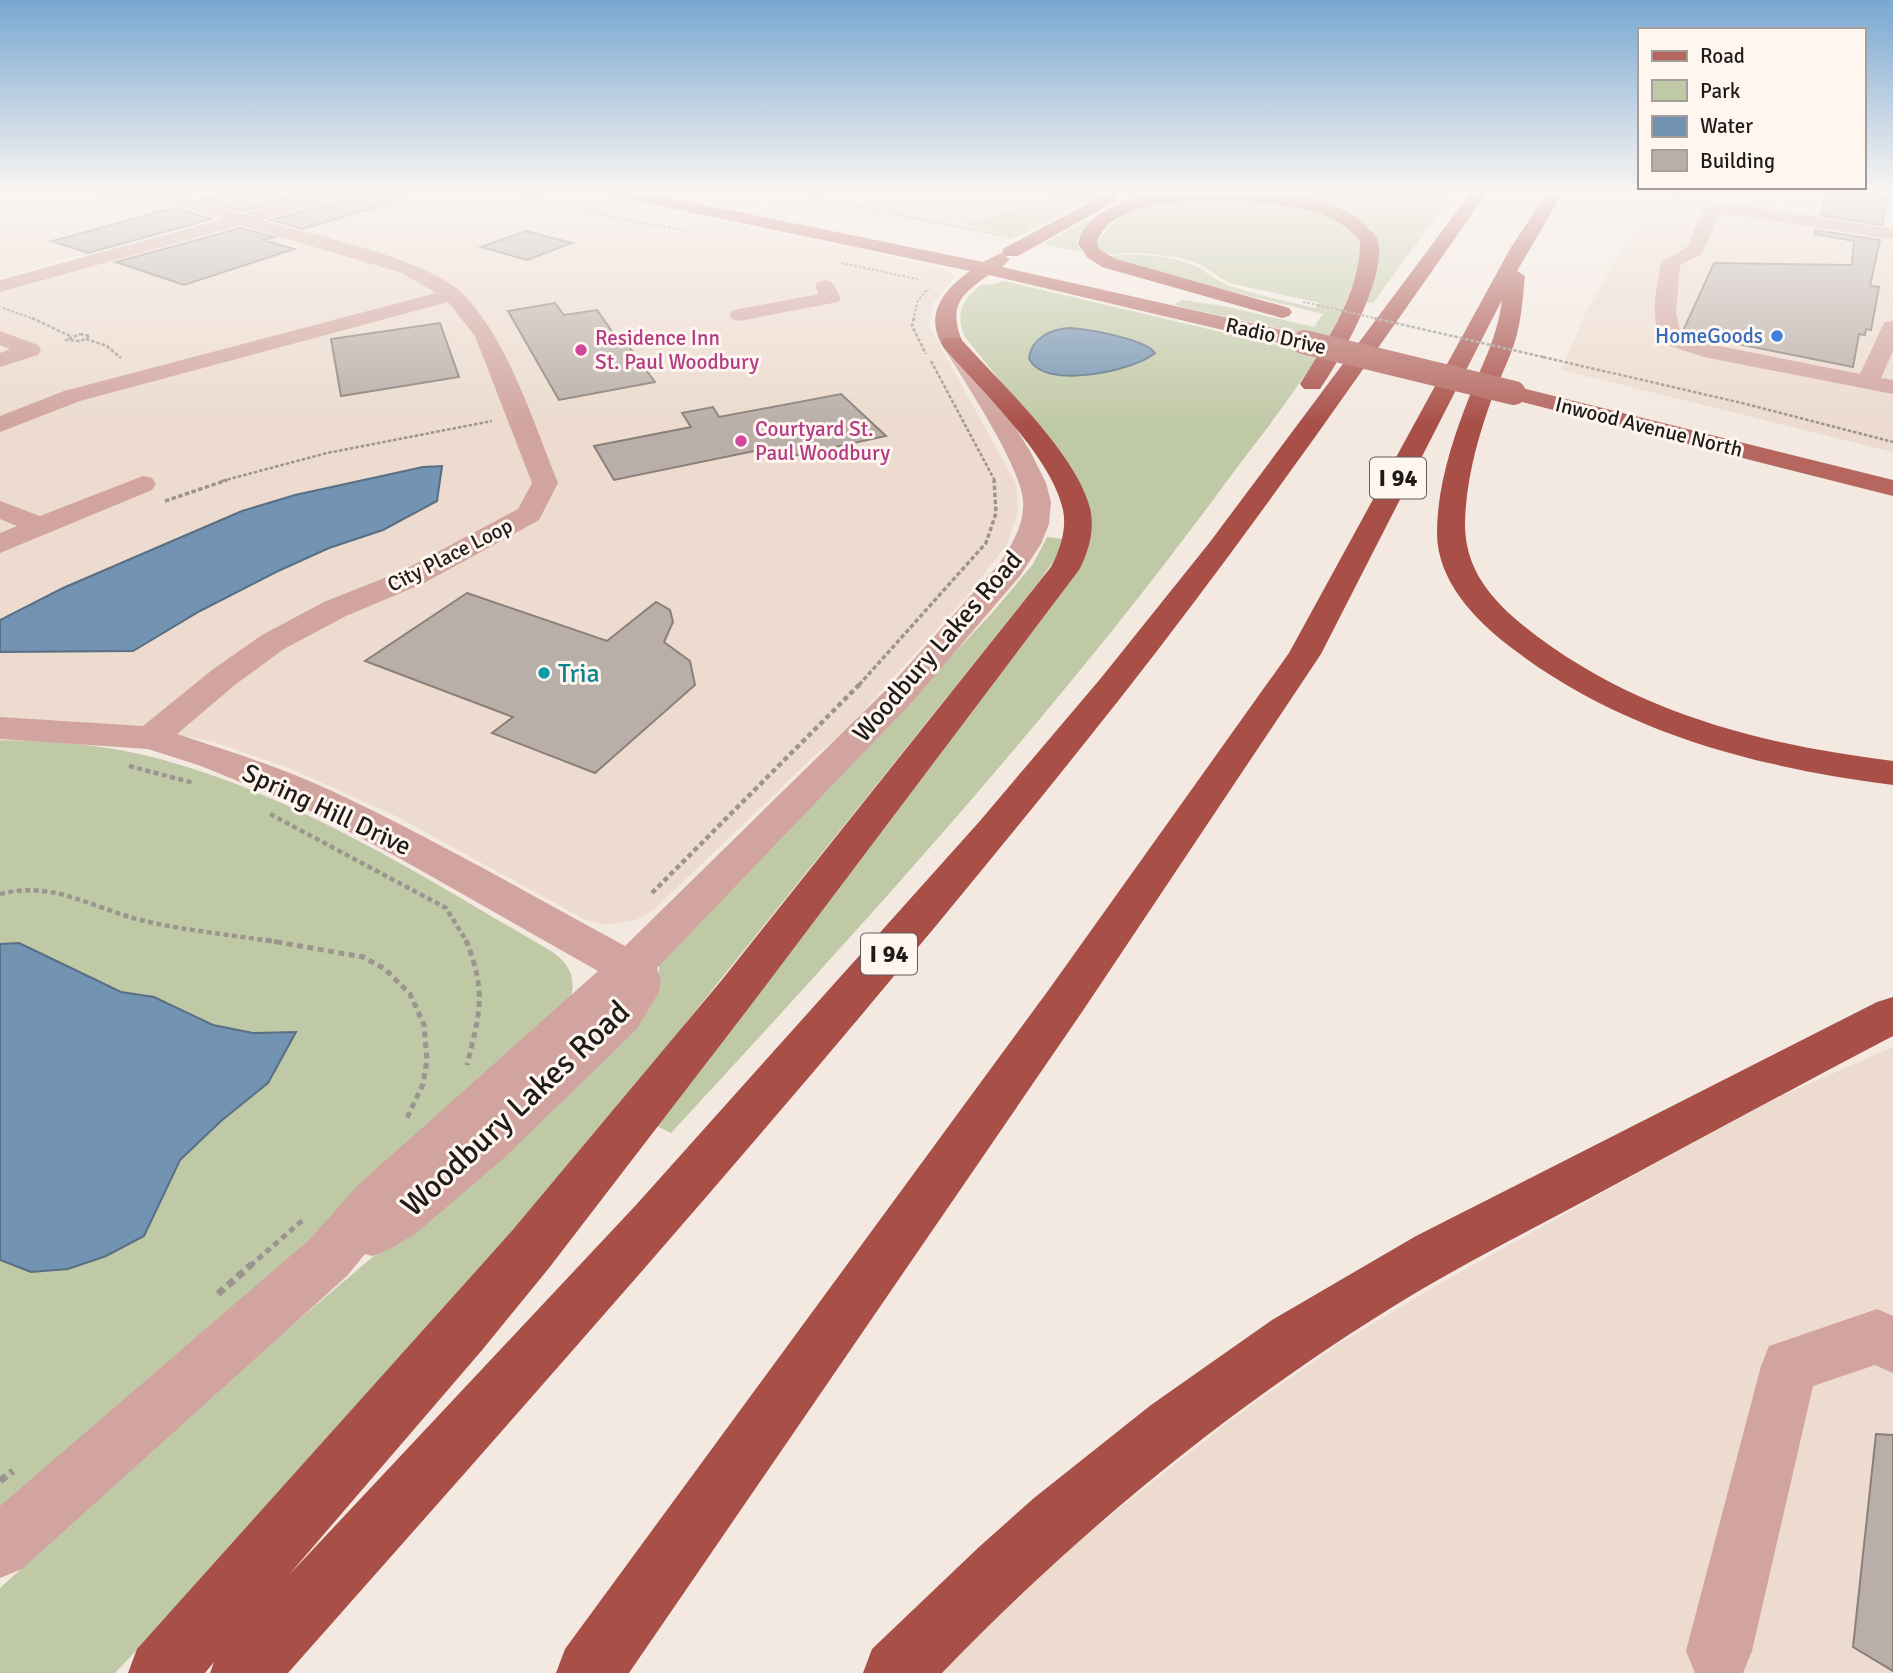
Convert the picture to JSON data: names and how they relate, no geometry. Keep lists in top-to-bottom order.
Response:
{
  "streets": {
    "highway": ["I 94"],
    "main road": ["Radio Drive", "Inwood Avenue North", "Woodbury Lakes Road"],
    "street": ["City Place Loop", "Spring Hill Drive"]
  },
  "crossings": [
    ["Radio Drive", "Inwood Avenue North"],
    ["Radio Drive", "Woodbury Lakes Road"],
    ["City Place Loop", "Spring Hill Drive"],
    ["Woodbury Lakes Road", "Spring Hill Drive"]
  ],
  "places": [
    "HomeGoods",
    "Residence Inn St. Paul Woodbury",
    "Courtyard St. Paul Woodbury",
    "Tria"
  ],
  "legend": [
    "Road",
    "Park",
    "Water",
    "Building"
  ]
}
